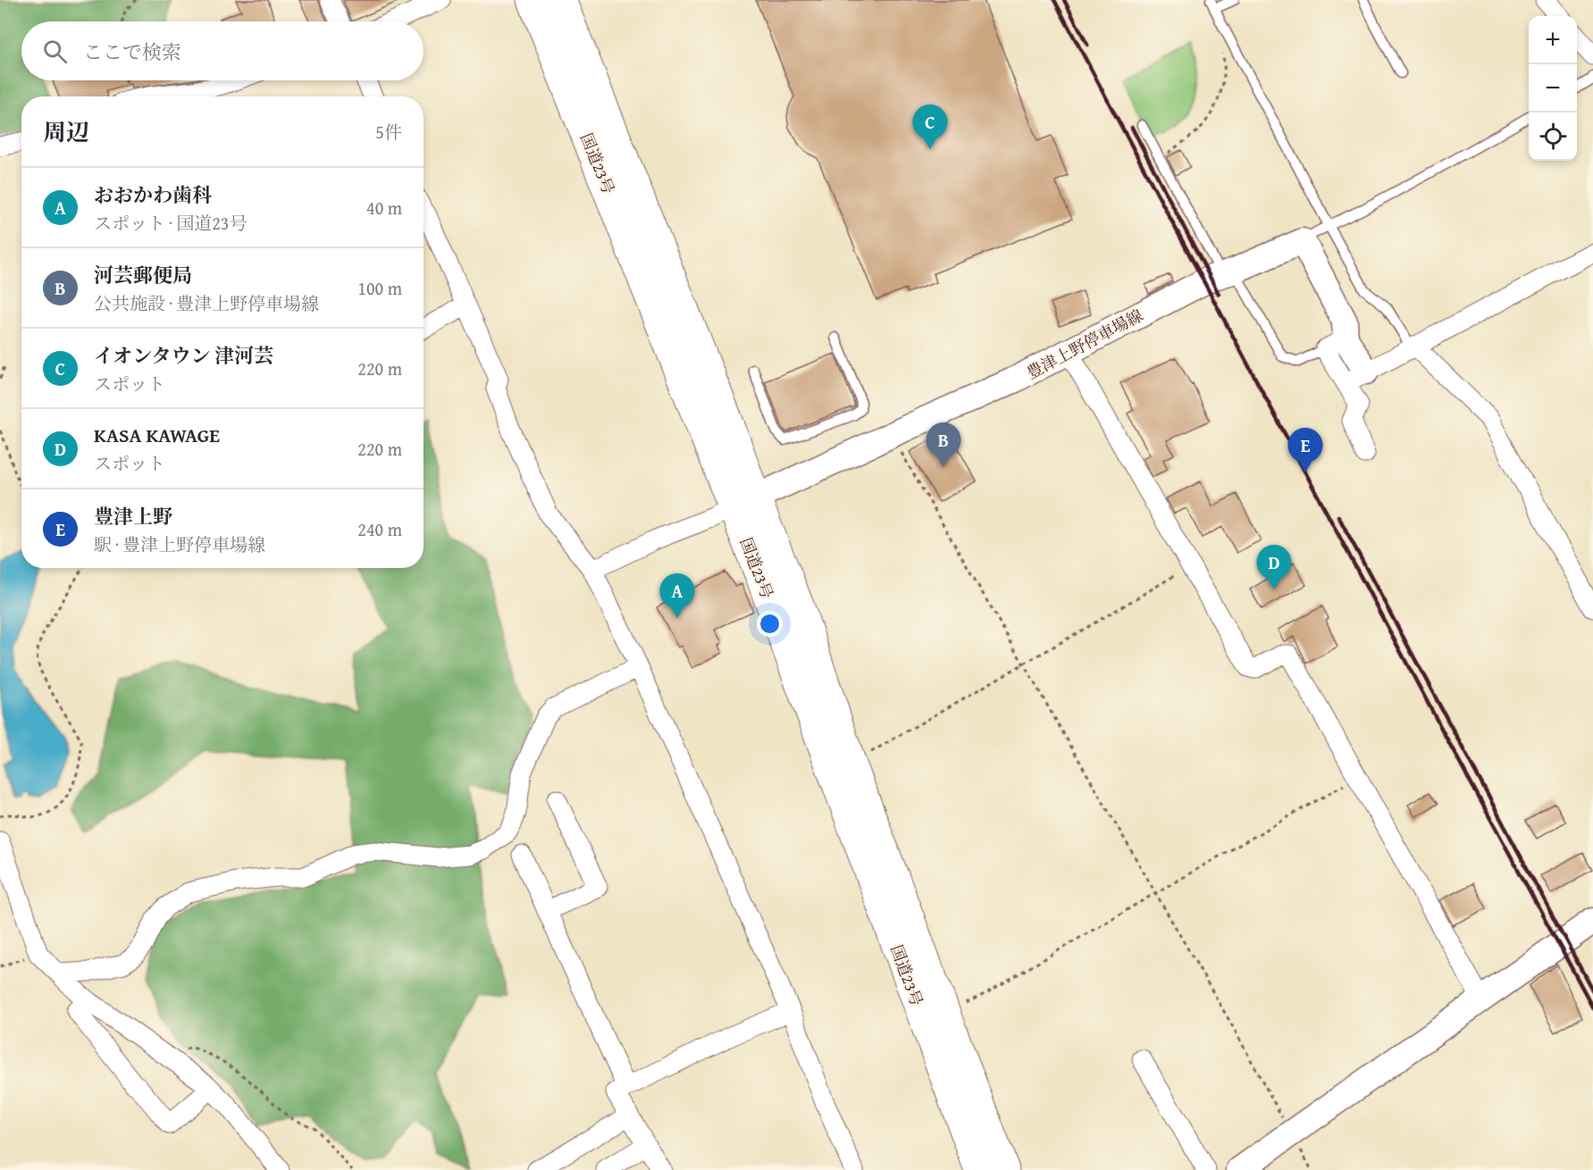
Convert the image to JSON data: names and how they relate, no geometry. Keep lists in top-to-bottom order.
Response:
{
  "streets": {
    "highway": ["国道23号"],
    "main road": ["豊津上野停車場線"]
  },
  "crossings": [
    ["国道23号", "豊津上野停車場線"]
  ],
  "page": {
    "map_buttons": ["+", "−"],
    "search": "ここで検索",
    "heading": ["周辺", "5件"],
    "pins": [
      "C",
      "B",
      "E",
      "D",
      "A"
    ],
    "list": [
      {
        "mark": "A",
        "name": "おおかわ歯科",
        "note": "スポット · 国道23号",
        "value": "40 m"
      },
      {
        "mark": "B",
        "name": "河芸郵便局",
        "note": "公共施設 · 豊津上野停車場線",
        "value": "100 m"
      },
      {
        "mark": "C",
        "name": "イオンタウン 津河芸",
        "note": "スポット",
        "value": "220 m"
      },
      {
        "mark": "D",
        "name": "KASA KAWAGE",
        "note": "スポット",
        "value": "220 m"
      },
      {
        "mark": "E",
        "name": "豊津上野",
        "note": "駅 · 豊津上野停車場線",
        "value": "240 m"
      }
    ]
  }
}
